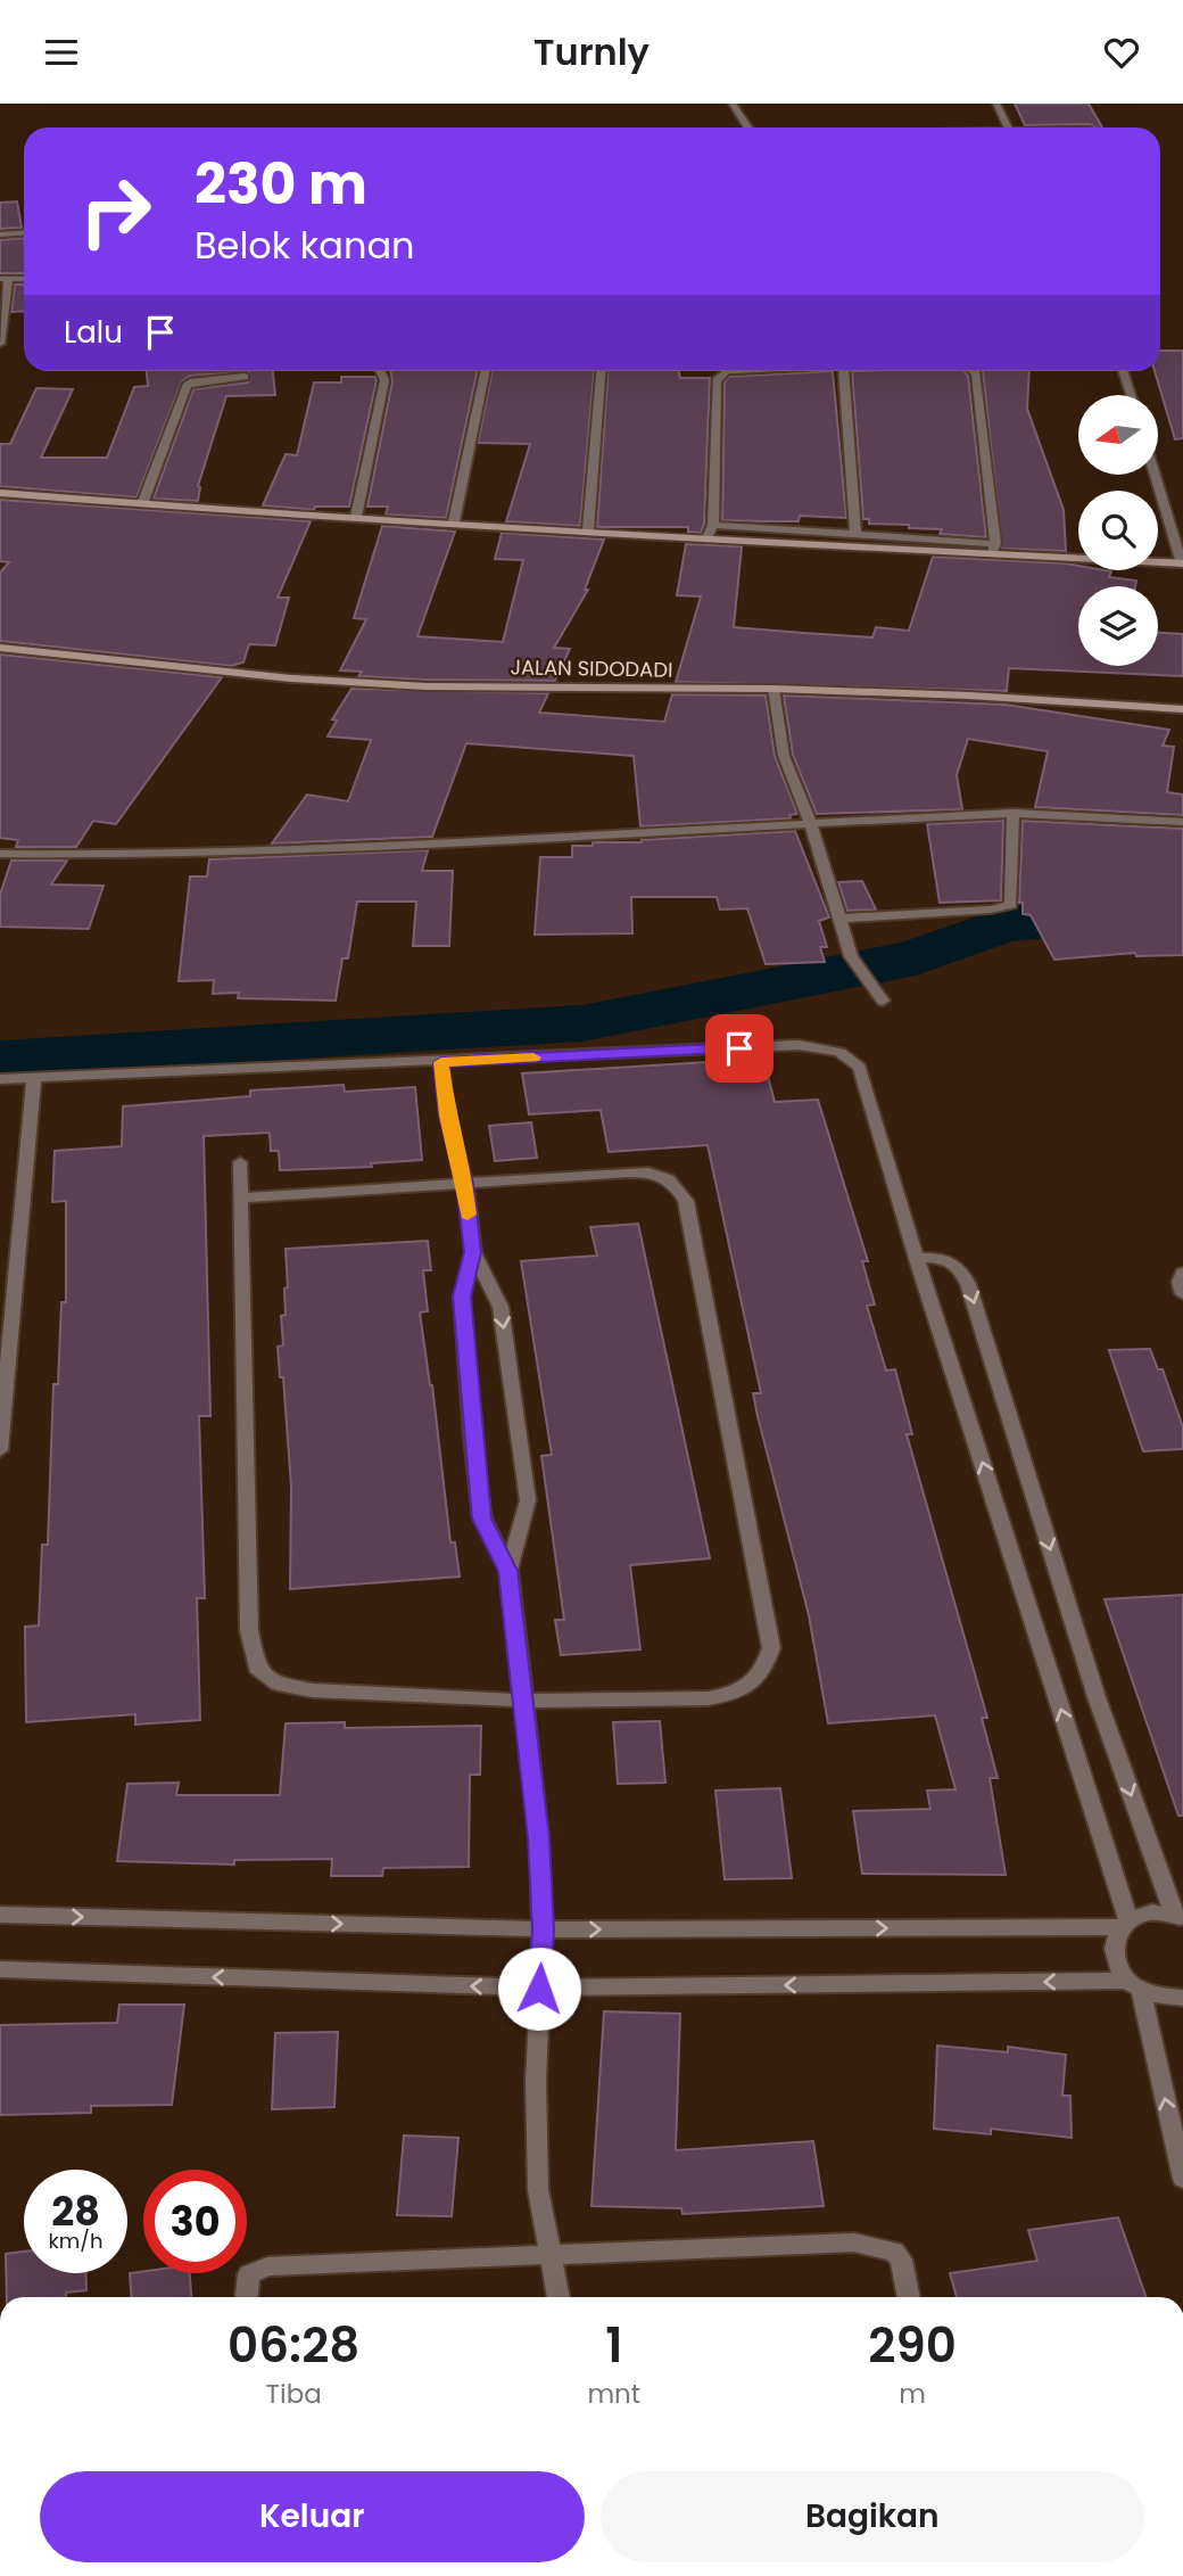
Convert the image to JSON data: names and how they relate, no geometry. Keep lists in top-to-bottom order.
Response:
{
  "streets": {
    "street": ["JALAN SIDODADI"]
  },
  "north": "left",
  "page": {
    "header": "Turnly",
    "turn": ["230 m", "Belok kanan"],
    "then": "Lalu",
    "speed": "28 km/h",
    "limit": "30",
    "eta": [
      "06:28",
      "Tiba",
      "1",
      "mnt",
      "290",
      "m"
    ],
    "buttons": ["Keluar", "Bagikan"]
  }
}
